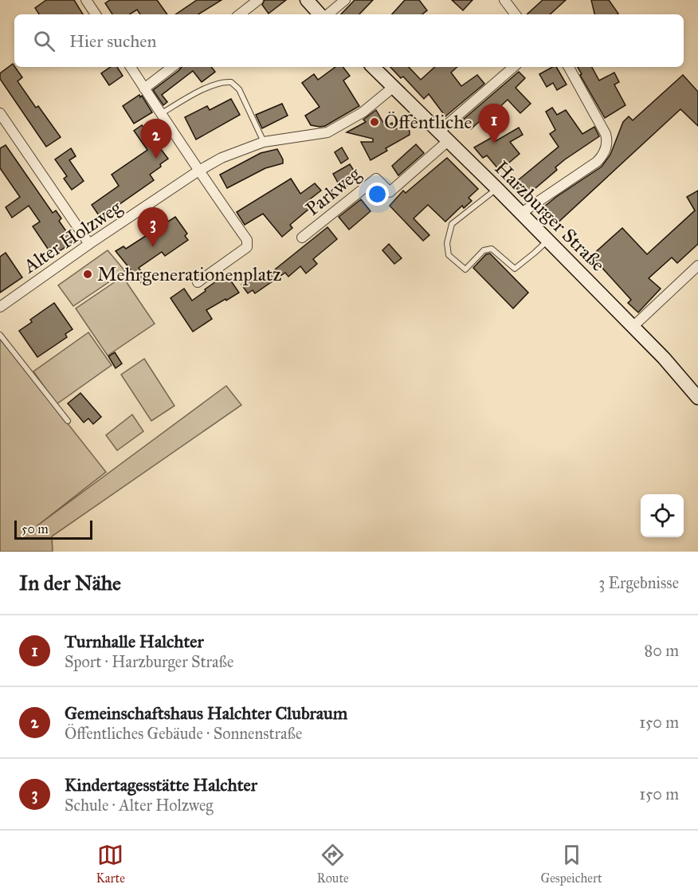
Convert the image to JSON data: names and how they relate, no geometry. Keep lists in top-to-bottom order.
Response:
{
  "streets": {
    "main road": ["Harzburger Straße"],
    "street": ["Parkweg", "Alter Holzweg"]
  },
  "crossings": [
    ["Parkweg", "Harzburger Straße"],
    ["Harzburger Straße", "Alter Holzweg"]
  ],
  "places": ["Öffentliche", "Mehrgenerationenplatz"],
  "scale_bar": "50 m",
  "page": {
    "search": "Hier suchen",
    "pins": ["1", "2", "3"],
    "scale": "50 m",
    "heading": ["In der Nähe", "3 Ergebnisse"],
    "list": [
      {
        "mark": "1",
        "name": "Turnhalle Halchter",
        "note": "Sport · Harzburger Straße",
        "value": "80 m"
      },
      {
        "mark": "2",
        "name": "Gemeinschaftshaus Halchter Clubraum",
        "note": "Öffentliches Gebäude · Sonnenstraße",
        "value": "150 m"
      },
      {
        "mark": "3",
        "name": "Kindertagesstätte Halchter",
        "note": "Schule · Alter Holzweg",
        "value": "150 m"
      }
    ],
    "nav": ["Karte", "Route", "Gespeichert"]
  }
}
